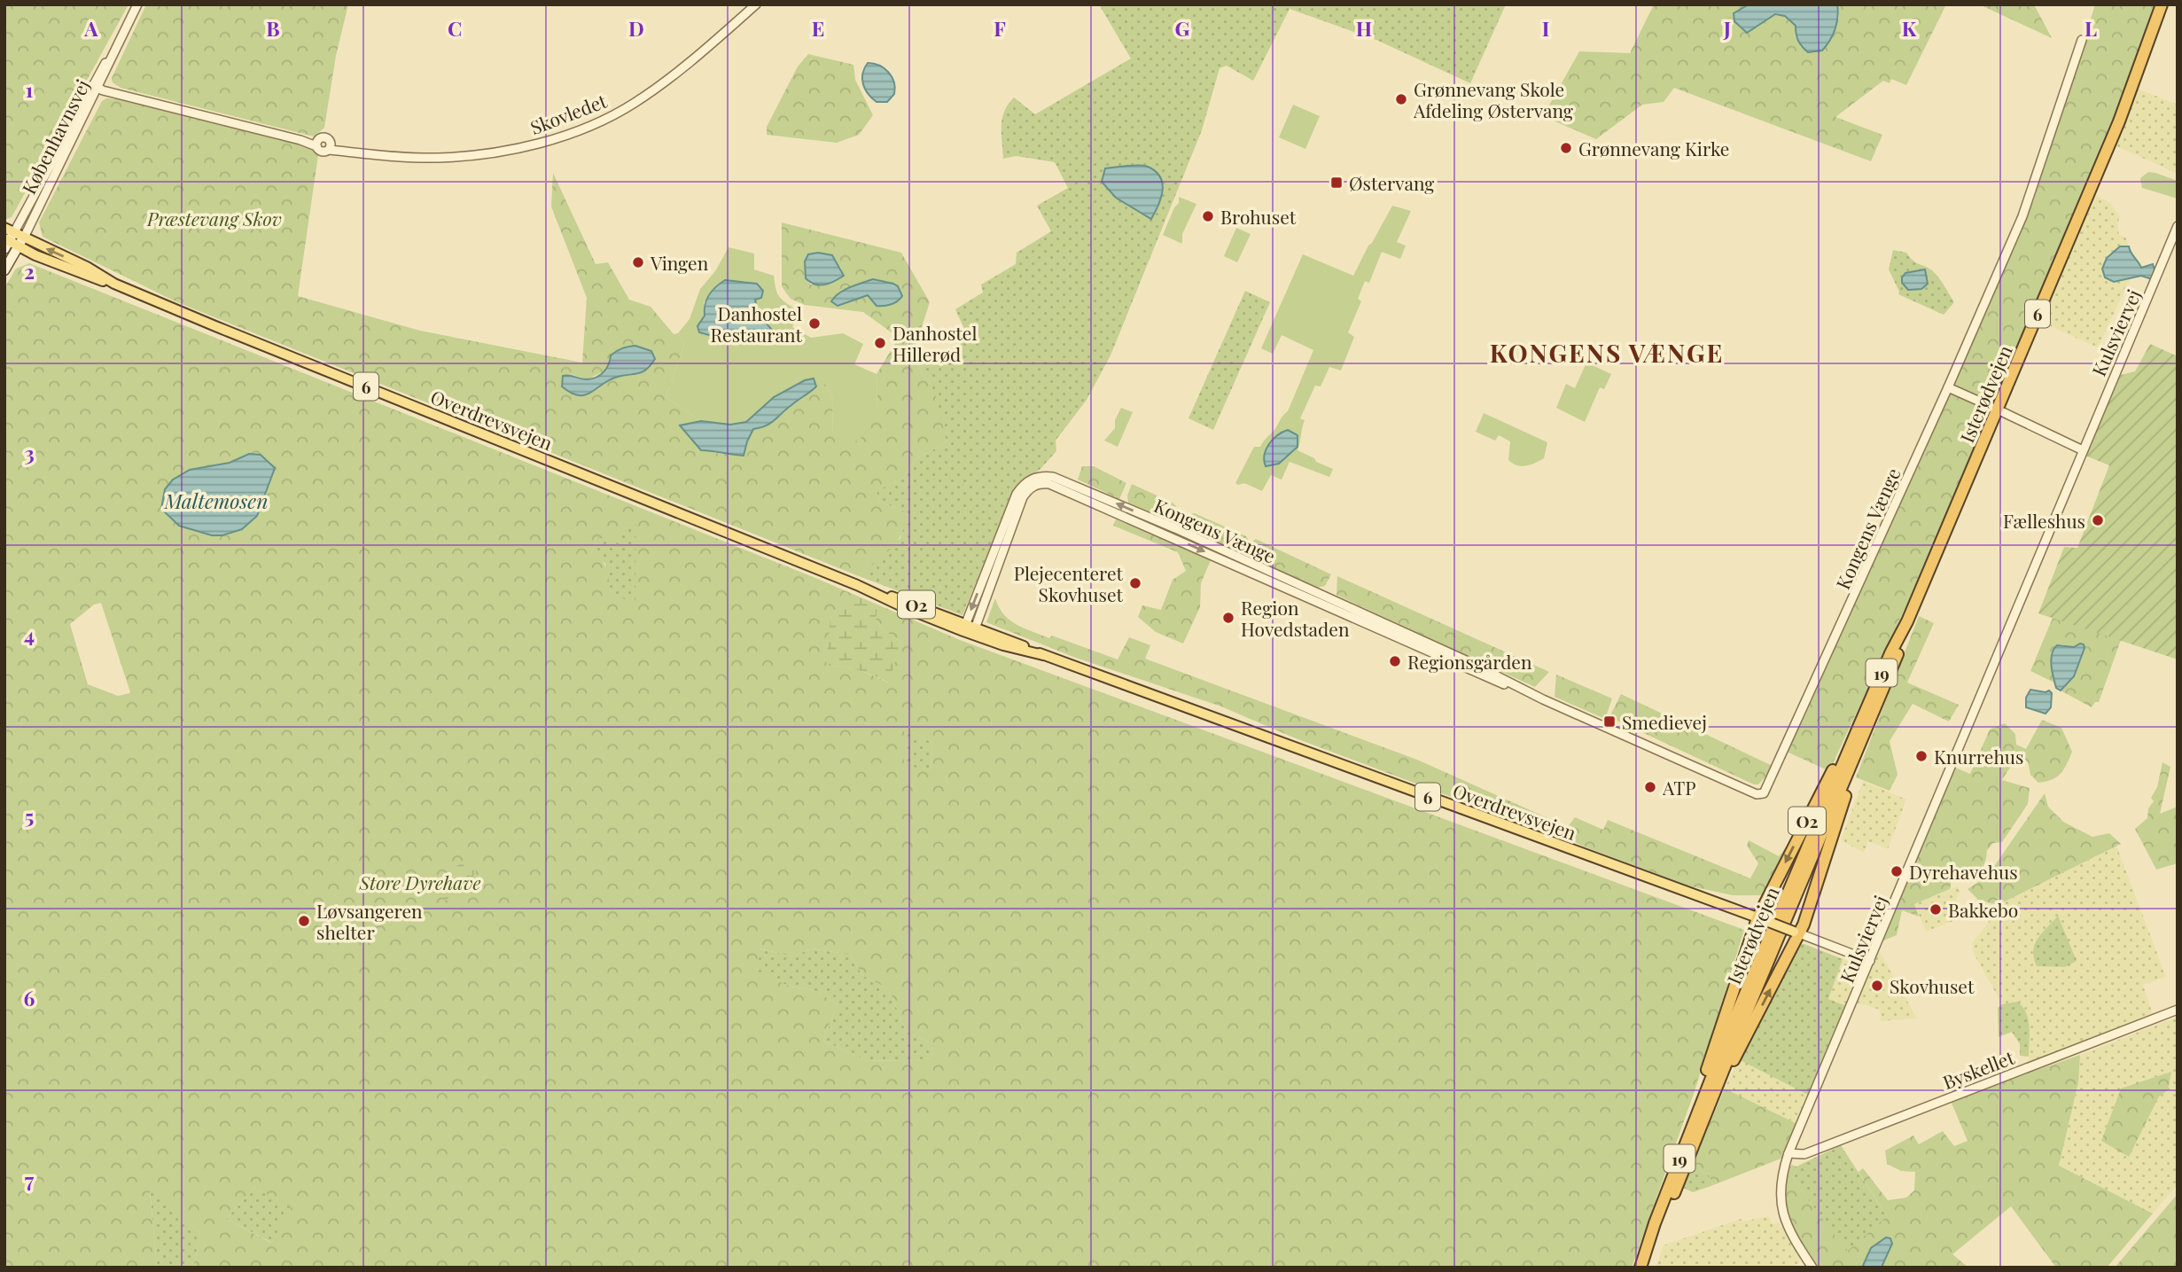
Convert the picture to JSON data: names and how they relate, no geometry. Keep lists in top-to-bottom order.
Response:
{
  "streets": {
    "highway": [
      "6",
      "Isterødvejen",
      "O2",
      "19"
    ],
    "main road": ["Københavnsvej", "Overdrevsvejen"],
    "street": [
      "Skovledet",
      "Kulsviervej",
      "Kongens Vænge",
      "Byskellet"
    ]
  },
  "crossings": [
    ["Skovledet", "Københavnsvej"],
    ["Københavnsvej", "Overdrevsvejen"],
    ["6", "Isterødvejen"],
    ["6", "Overdrevsvejen"],
    ["6", "O2"],
    ["Kulsviervej", "Overdrevsvejen"],
    ["Kulsviervej", "Byskellet"],
    ["Isterødvejen", "O2"],
    ["Overdrevsvejen", "Kongens Vænge"],
    ["Overdrevsvejen", "O2"]
  ],
  "districts": ["KONGENS VÆNGE"],
  "water": ["Maltemosen"],
  "parks": ["Præstevang Skov", "Store Dyrehave"],
  "places": {
    "other": [
      "Grønnevang Skole Afdeling Østervang",
      "Grønnevang Kirke",
      "Brohuset",
      "Vingen",
      "Danhostel Restaurant",
      "Danhostel Hillerød",
      "Fælleshus",
      "Plejecenteret Skovhuset",
      "Region Hovedstaden",
      "Regionsgården",
      "Knurrehus",
      "ATP",
      "Dyrehavehus",
      "Bakkebo",
      "Løvsangeren shelter",
      "Skovhuset"
    ],
    "transit": ["Østervang", "Smedievej"]
  },
  "grid": {
    "columns": [
      "A",
      "B",
      "C",
      "D",
      "E",
      "F",
      "G",
      "H",
      "I",
      "J",
      "K",
      "L"
    ],
    "rows": [
      "1",
      "2",
      "3",
      "4",
      "5",
      "6",
      "7"
    ]
  }
}
